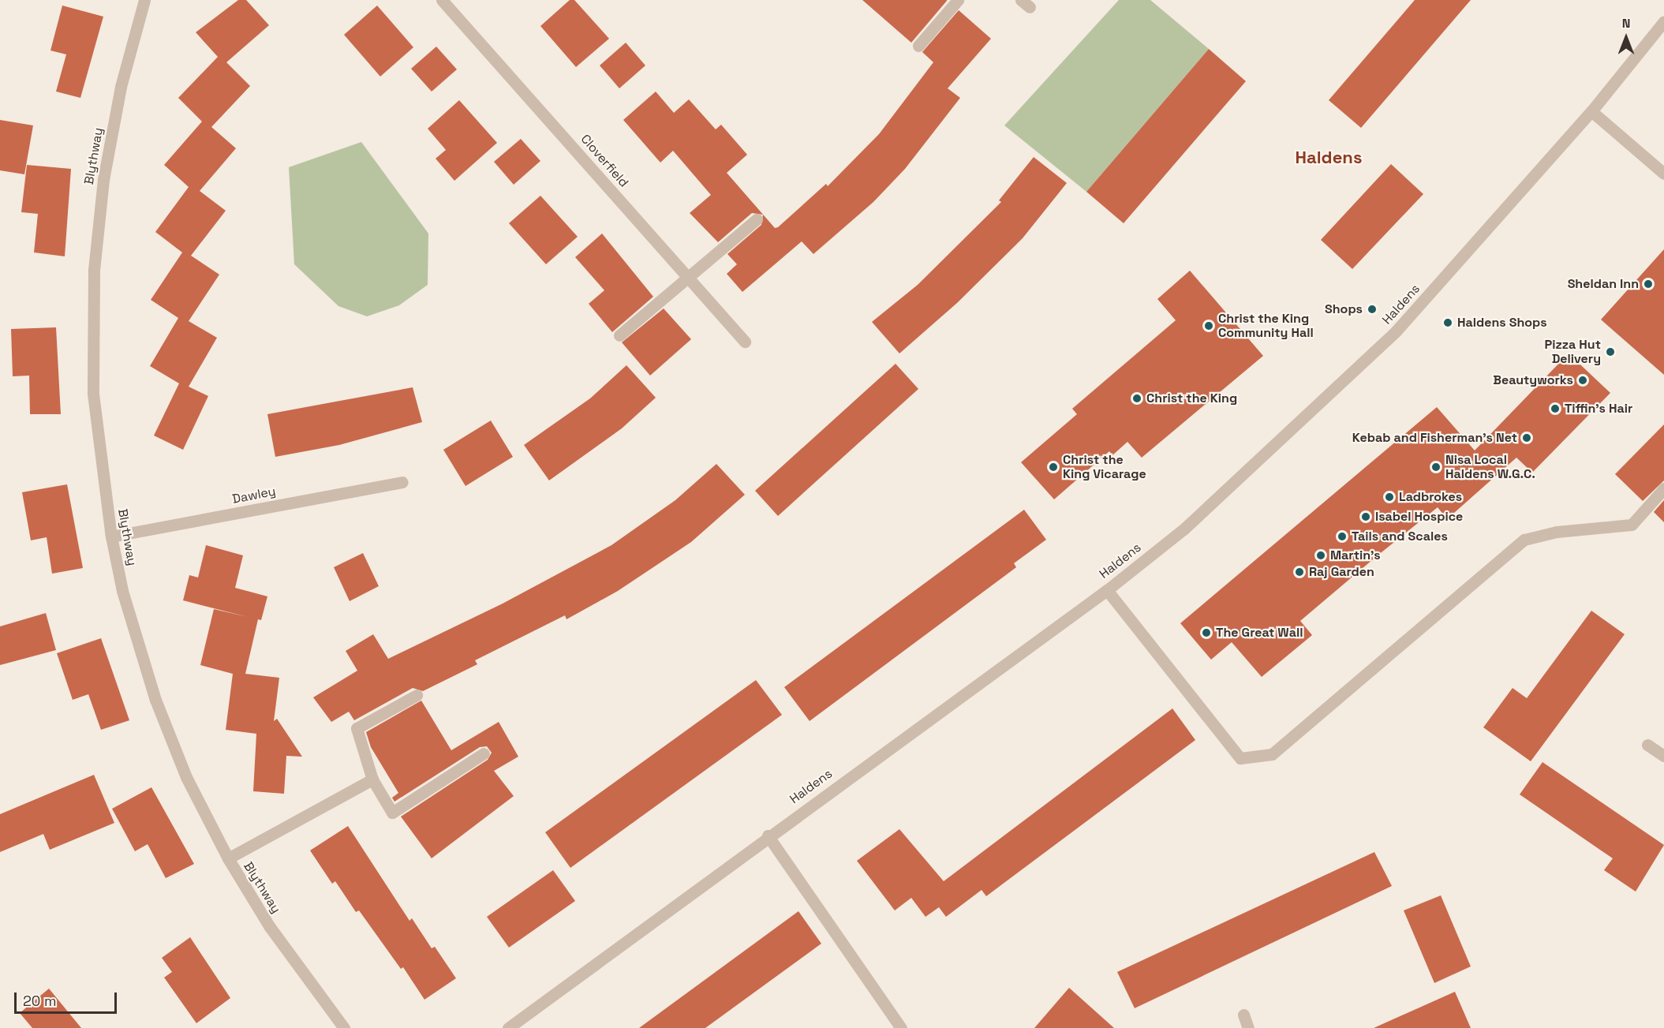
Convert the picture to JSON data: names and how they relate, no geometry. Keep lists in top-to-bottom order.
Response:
{
  "streets": {
    "street": [
      "Blythway",
      "Cloverfield",
      "Haldens",
      "Dawley"
    ]
  },
  "crossings": [
    ["Blythway", "Dawley"]
  ],
  "districts": ["Haldens"],
  "places": [
    "Sheldan Inn",
    "Shops",
    "Haldens Shops",
    "Christ the King Community Hall",
    "Pizza Hut Delivery",
    "Beautyworks",
    "Christ the King",
    "Tiffin's Hair",
    "Kebab and Fisherman's Net",
    "Christ the King Vicarage",
    "Nisa Local Haldens W.G.C.",
    "Ladbrokes",
    "Isabel Hospice",
    "Tails and Scales",
    "Martin's",
    "Raj Garden",
    "The Great Wall"
  ],
  "scale_bar": "20 m",
  "north": "top"
}
